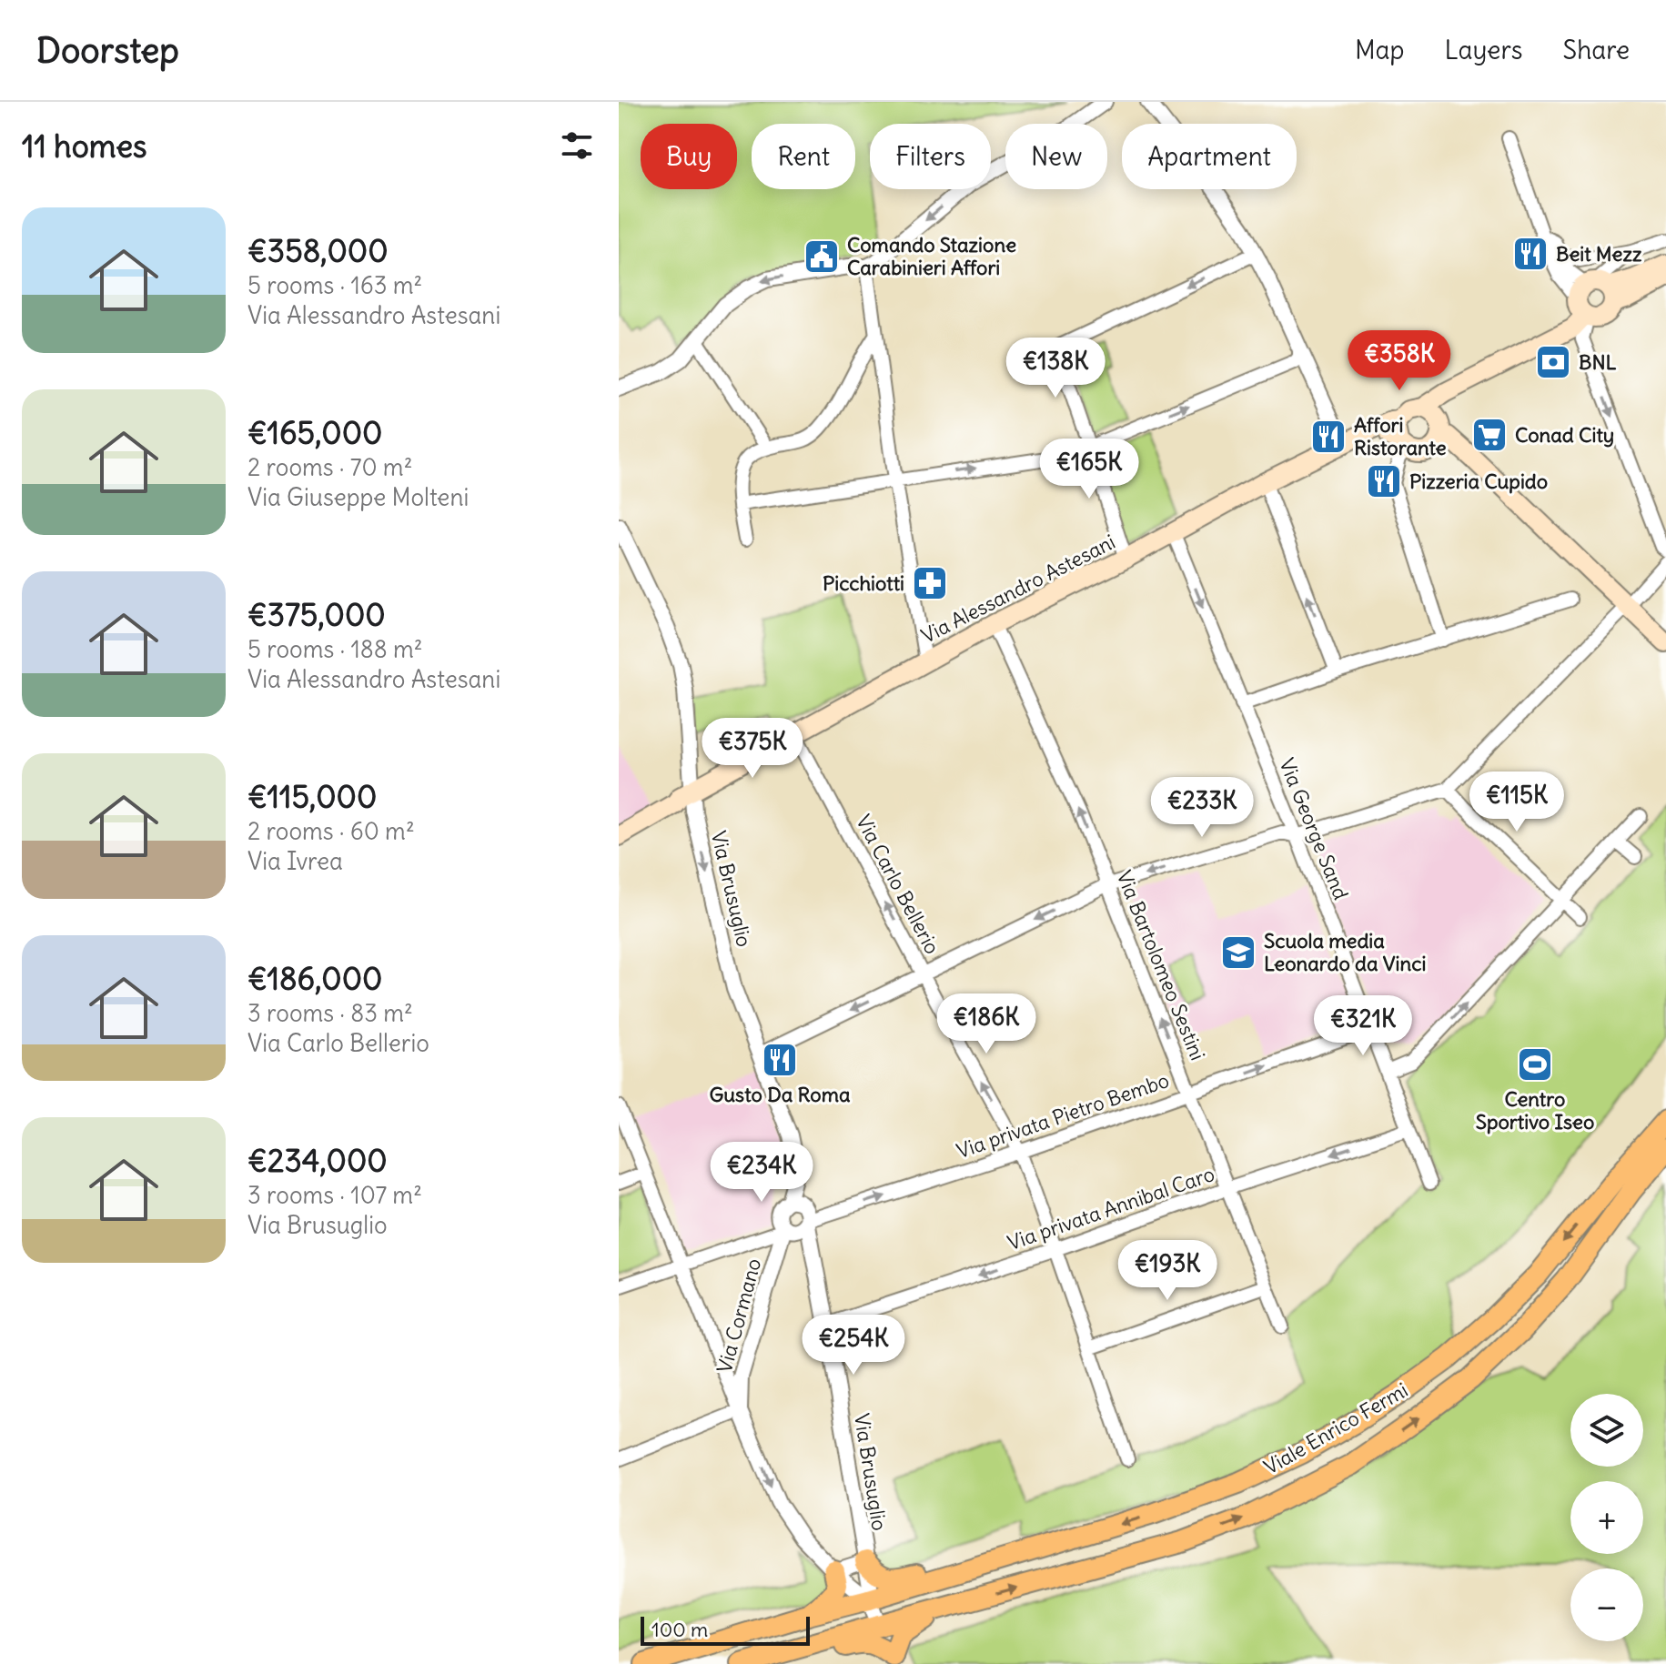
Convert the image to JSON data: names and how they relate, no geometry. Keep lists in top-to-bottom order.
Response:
{
  "streets": {
    "main road": ["Via Alessandro Astesani", "Viale Enrico Fermi"],
    "street": [
      "Via George Sand",
      "Via Carlo Bellerio",
      "Via Brusuglio",
      "Via Bartolomeo Sestini",
      "Via privata Pietro Bembo",
      "Via privata Annibal Caro",
      "Via Cormano"
    ]
  },
  "crossings": [
    ["Via Alessandro Astesani", "Via George Sand"],
    ["Via Alessandro Astesani", "Via Carlo Bellerio"],
    ["Via Alessandro Astesani", "Via Brusuglio"],
    ["Via Alessandro Astesani", "Via Bartolomeo Sestini"],
    ["Via George Sand", "Via privata Pietro Bembo"],
    ["Via George Sand", "Via privata Annibal Caro"],
    ["Via Carlo Bellerio", "Via privata Pietro Bembo"],
    ["Via Carlo Bellerio", "Via privata Annibal Caro"],
    ["Via Brusuglio", "Via privata Pietro Bembo"],
    ["Via Brusuglio", "Via privata Annibal Caro"],
    ["Via Brusuglio", "Via Cormano"],
    ["Via Brusuglio", "Viale Enrico Fermi"],
    ["Via Bartolomeo Sestini", "Via privata Pietro Bembo"],
    ["Via Bartolomeo Sestini", "Via privata Annibal Caro"],
    ["Via privata Pietro Bembo", "Via Cormano"]
  ],
  "one_way": [
    "Via Carlo Bellerio",
    "Via Bartolomeo Sestini",
    "Via privata Pietro Bembo",
    "Via privata Annibal Caro",
    "Via Cormano"
  ],
  "places": {
    "restaurant": [
      "Beit Mezz",
      "Affori Ristorante",
      "Pizzeria Cupido",
      "Gusto Da Roma"
    ],
    "public building": ["Comando Stazione Carabinieri Affori"],
    "bank": ["BNL"],
    "supermarket": ["Conad City"],
    "pharmacy": ["Picchiotti"],
    "school or university": ["Scuola media Leonardo da Vinci"],
    "sports": ["Centro Sportivo Iseo"]
  },
  "scale_bar": "100 m",
  "page": {
    "header": "Doorstep",
    "nav": ["Map", "Layers", "Share"],
    "heading": "11 homes",
    "chip": [
      "Buy",
      "Rent",
      "Filters",
      "New",
      "Apartment"
    ],
    "list": [
      {
        "name": "€358,000",
        "note": "5 rooms · 163 m² · Via Alessandro Astesani"
      },
      {
        "name": "€165,000",
        "note": "2 rooms · 70 m² · Via Giuseppe Molteni"
      },
      {
        "name": "€375,000",
        "note": "5 rooms · 188 m² · Via Alessandro Astesani"
      },
      {
        "name": "€115,000",
        "note": "2 rooms · 60 m² · Via Ivrea"
      },
      {
        "name": "€186,000",
        "note": "3 rooms · 83 m² · Via Carlo Bellerio"
      },
      {
        "name": "€234,000",
        "note": "3 rooms · 107 m² · Via Brusuglio"
      }
    ],
    "price": [
      "€358K",
      "€138K",
      "€165K",
      "€375K",
      "€115K",
      "€233K",
      "€186K",
      "€321K",
      "€234K",
      "€193K",
      "€254K"
    ],
    "map_buttons": ["+", "−"],
    "scale": "100 m"
  }
}
